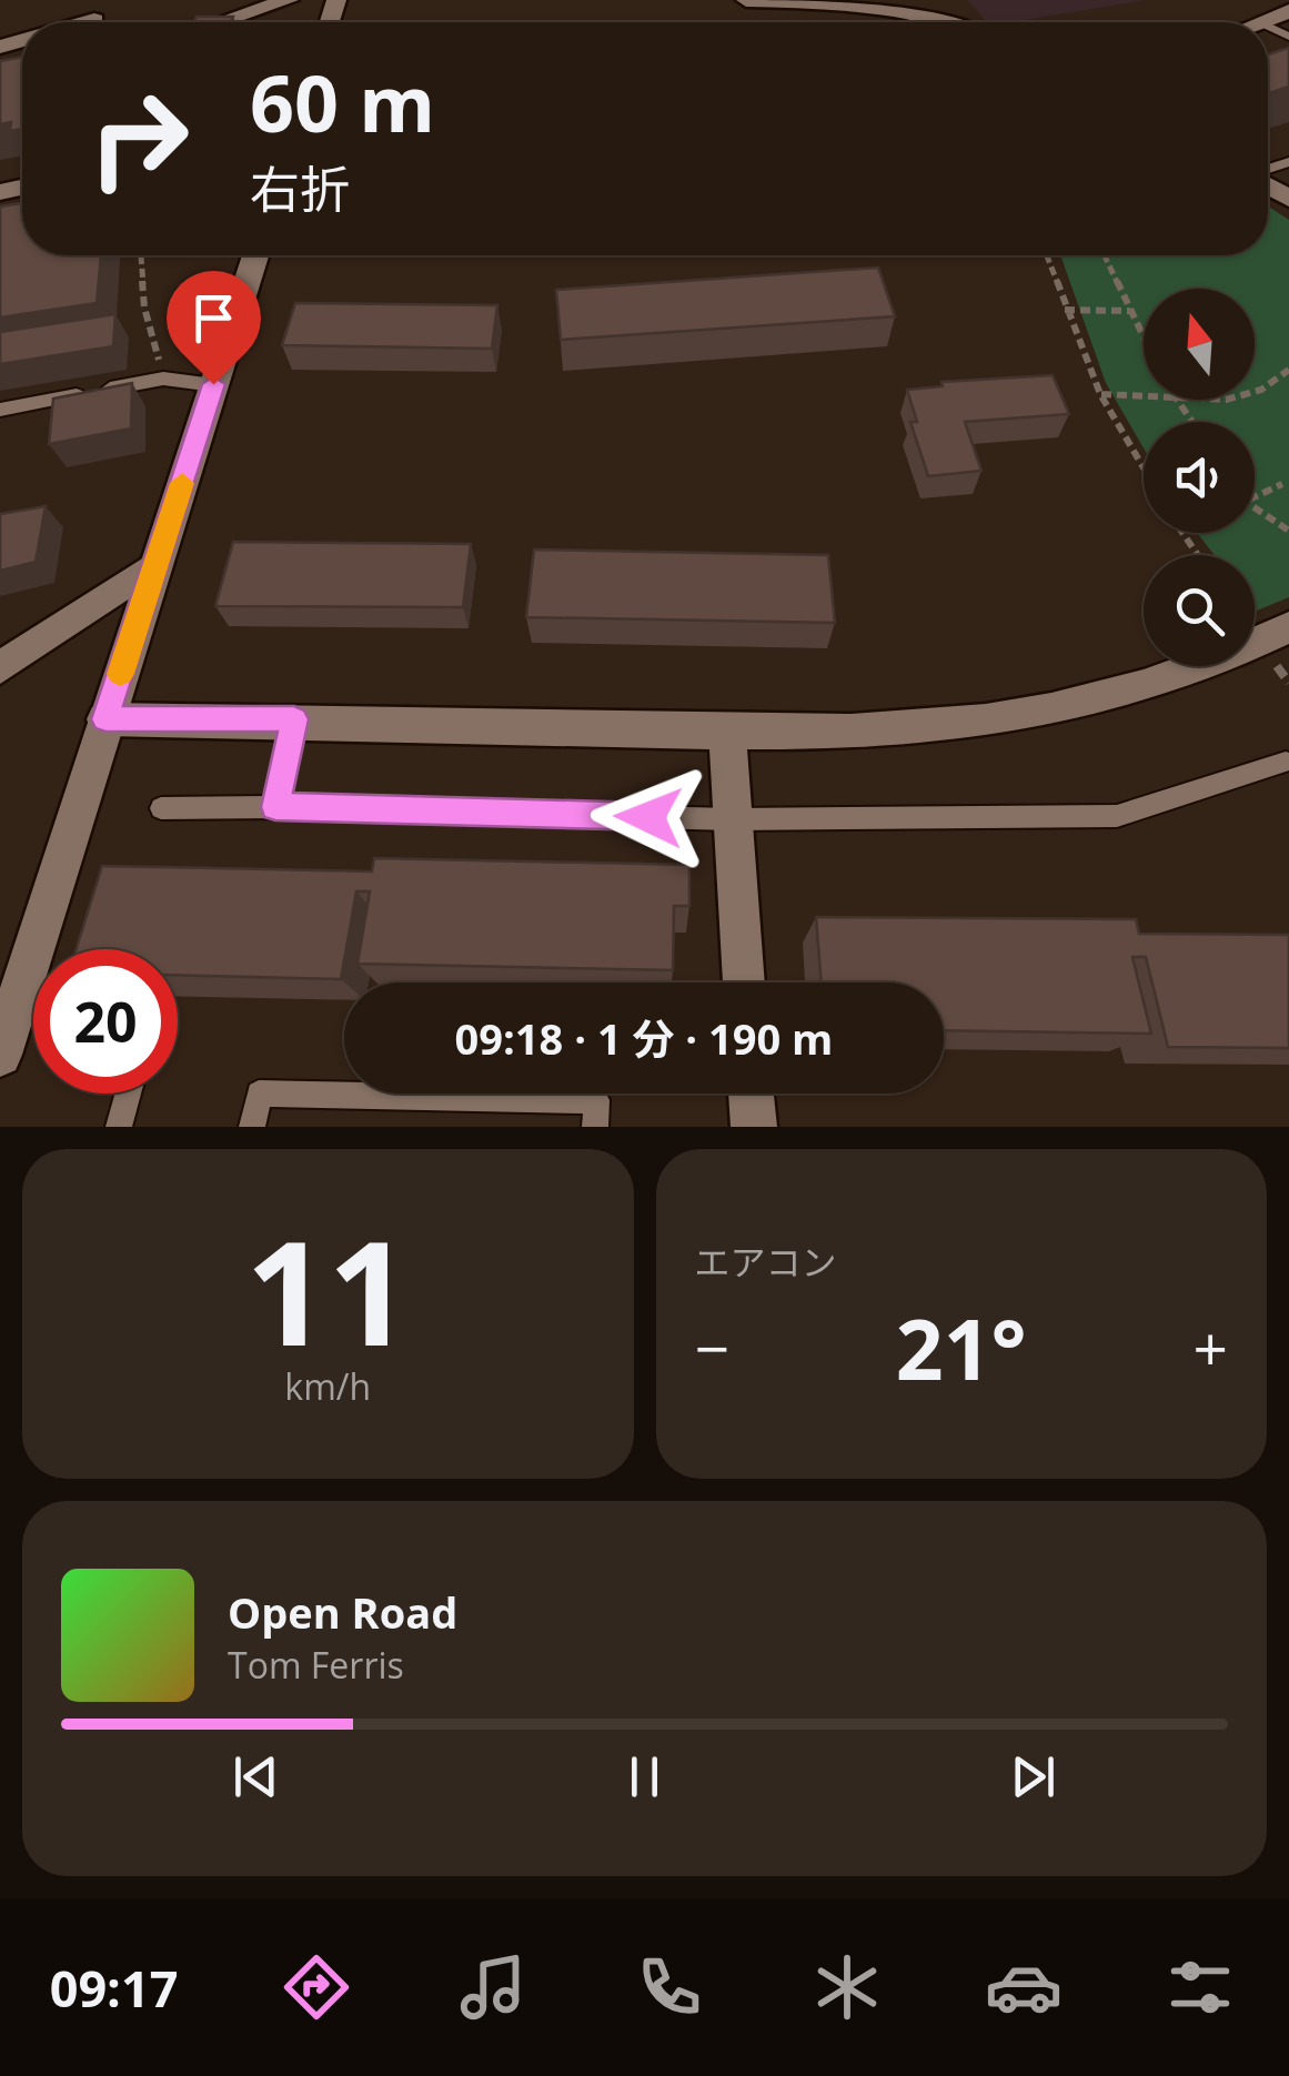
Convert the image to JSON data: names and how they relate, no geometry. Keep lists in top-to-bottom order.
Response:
{
  "north": "top",
  "page": {
    "turn": ["60 m", "右折"],
    "limit": "20",
    "trip": "09:18 · 1 分 · 190 m",
    "tile": [
      ["11", "km/h"],
      "エアコン"
    ],
    "heat": ["−", "21°", "+"],
    "song": ["Open Road", "Tom Ferris"],
    "tabs": "09:17"
  }
}
